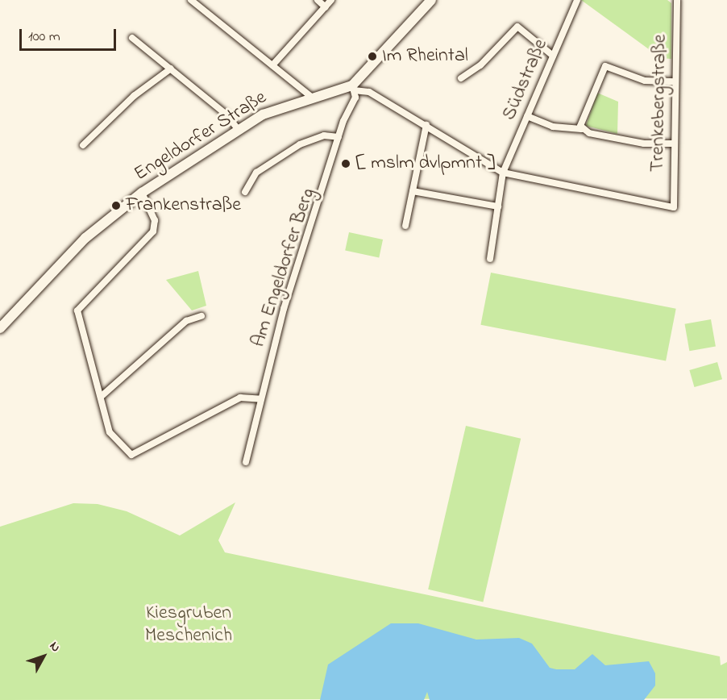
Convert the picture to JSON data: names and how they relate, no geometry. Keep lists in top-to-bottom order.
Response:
{
  "streets": {
    "street": [
      "Südstraße",
      "Trenkebergstraße",
      "Engeldorfer Straße",
      "Am Engeldorfer Berg"
    ]
  },
  "crossings": [
    ["Südstraße", "Trenkebergstraße"],
    ["Engeldorfer Straße", "Am Engeldorfer Berg"]
  ],
  "parks": ["Kiesgruben Meschenich"],
  "places": ["Im Rheintal", "[ mslm dvlpmnt ]", "Frankenstraße"],
  "scale_bar": "100 m",
  "north": "top right"
}
